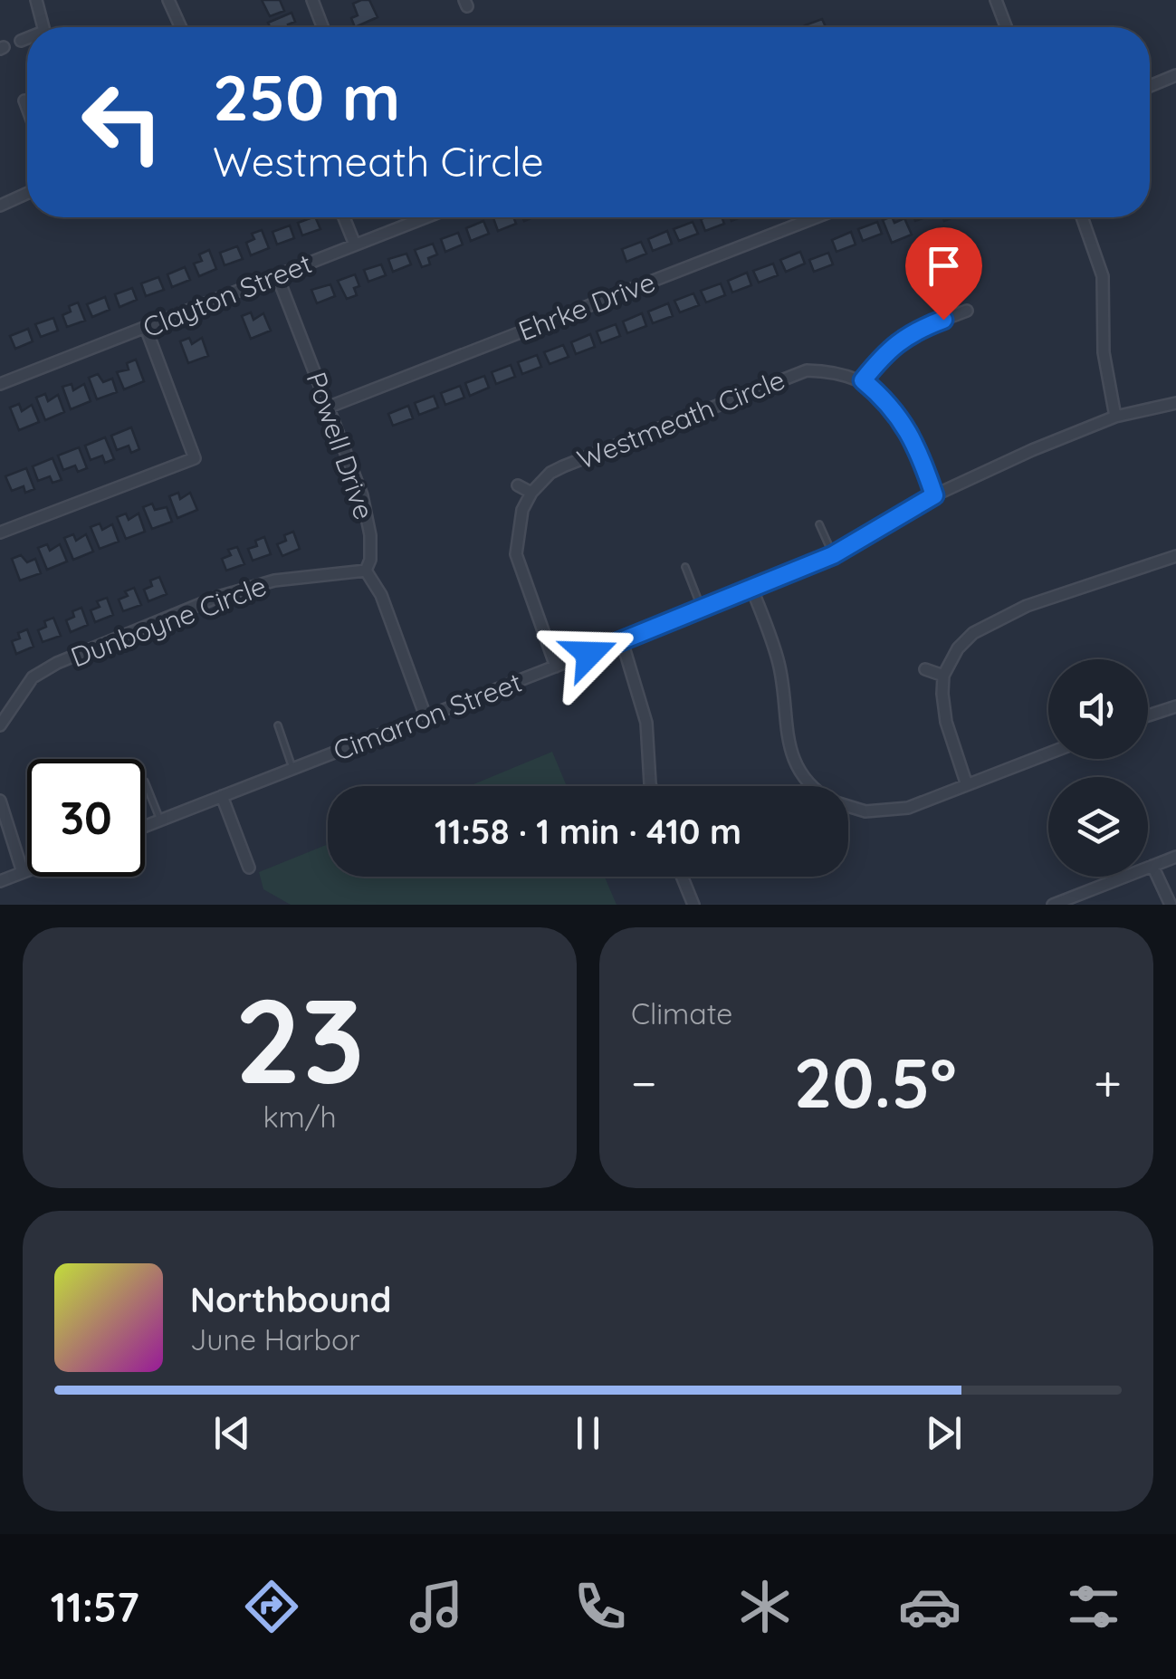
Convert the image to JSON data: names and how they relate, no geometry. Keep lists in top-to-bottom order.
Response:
{
  "streets": {
    "street": [
      "Clayton Street",
      "Ehrke Drive",
      "Westmeath Circle",
      "Powell Drive",
      "Dunboyne Circle",
      "Cimarron Street"
    ]
  },
  "crossings": [
    ["Clayton Street", "Powell Drive"],
    ["Ehrke Drive", "Powell Drive"],
    ["Powell Drive", "Dunboyne Circle"]
  ],
  "page": {
    "turn": ["250 m", "Westmeath Circle"],
    "limit": "30",
    "trip": "11:58 · 1 min · 410 m",
    "tile": [
      ["23", "km/h"],
      "Climate"
    ],
    "heat": ["−", "20.5°", "+"],
    "song": ["Northbound", "June Harbor"],
    "tabs": "11:57"
  }
}
